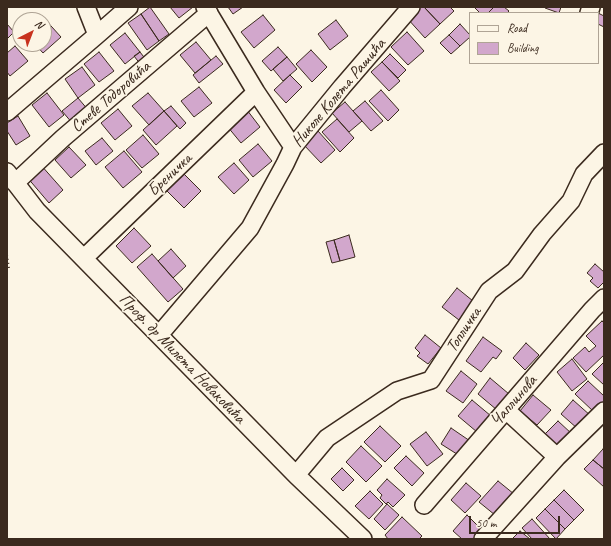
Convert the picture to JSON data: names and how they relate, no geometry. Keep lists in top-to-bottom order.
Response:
{
  "streets": {
    "street": [
      "Николе Колета Рашића",
      "Стеве Тодоровића",
      "Бреничка",
      "Топличка",
      "Проф. др Милета Новаковића",
      "Чаплинова"
    ]
  },
  "crossings": [
    ["Николе Колета Рашића", "Проф. др Милета Новаковића"],
    ["Стеве Тодоровића", "Проф. др Милета Новаковића"],
    ["Бреничка", "Проф. др Милета Новаковића"],
    ["Топличка", "Проф. др Милета Новаковића"]
  ],
  "legend": ["Road", "Building"],
  "scale_bar": "50 m",
  "north": "top right"
}
